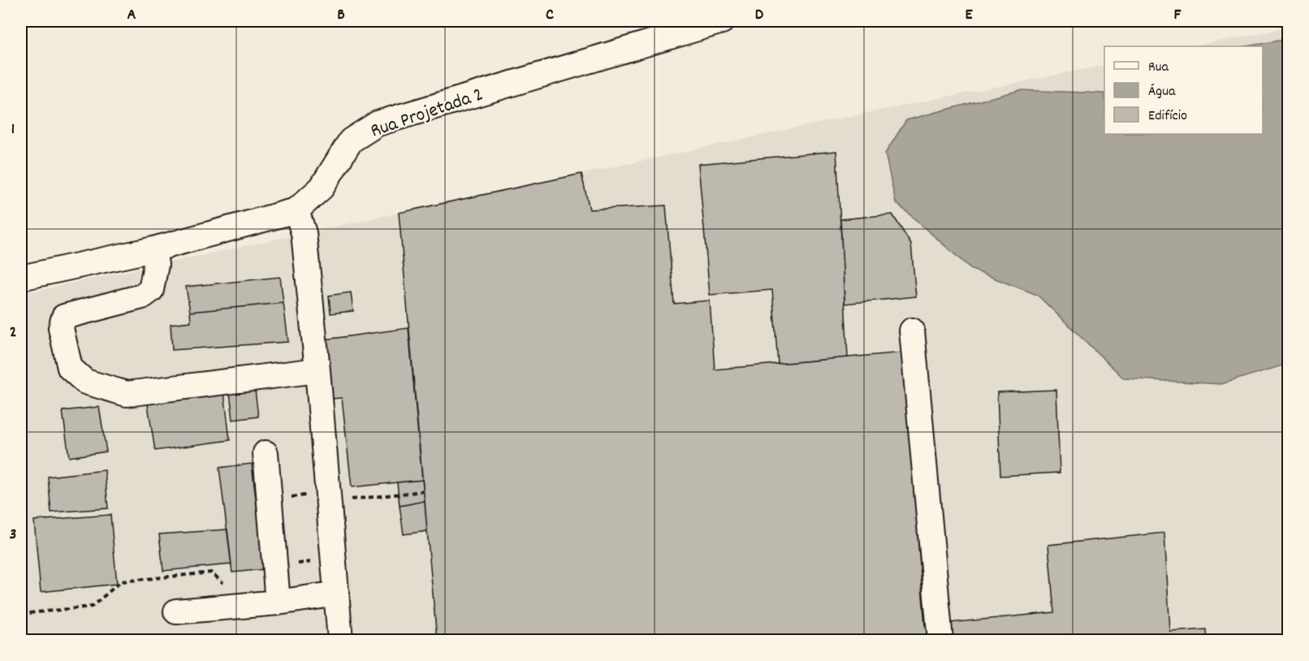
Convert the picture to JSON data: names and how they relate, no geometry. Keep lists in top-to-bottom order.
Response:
{
  "streets": {
    "street": ["Rua Projetada 2"]
  },
  "legend": ["Rua", "Água", "Edifício"],
  "grid": {
    "columns": [
      "A",
      "B",
      "C",
      "D",
      "E",
      "F"
    ],
    "rows": ["1", "2", "3"]
  }
}
